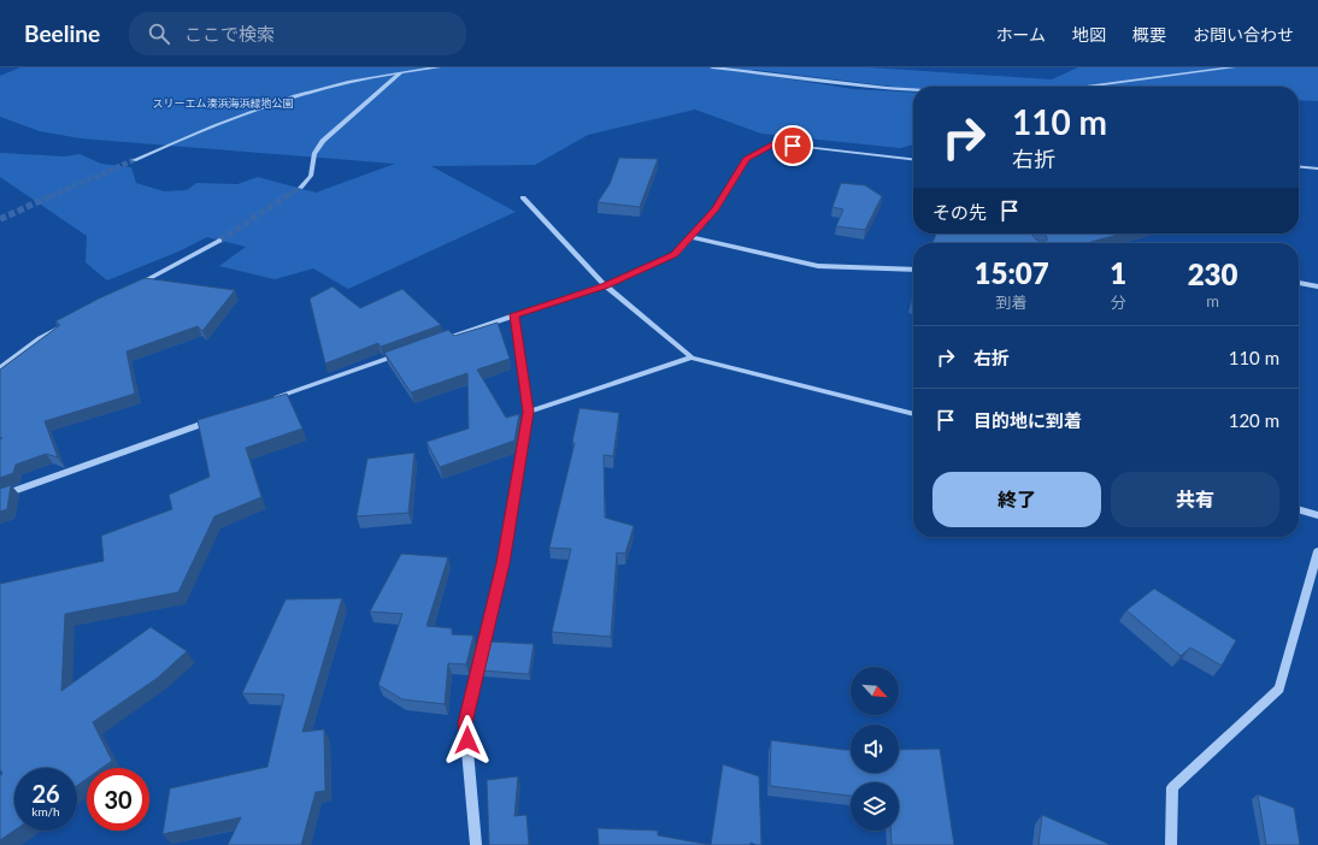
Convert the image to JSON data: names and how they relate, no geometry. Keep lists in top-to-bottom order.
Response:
{
  "parks": ["スリーエム湊浜海浜緑地公園"],
  "north": "bottom right",
  "page": {
    "header": "Beeline",
    "search": "ここで検索",
    "nav": [
      "ホーム",
      "地図",
      "概要",
      "お問い合わせ"
    ],
    "turn": ["110 m", "右折"],
    "then": "その先",
    "eta": [
      "15:07",
      "到着",
      "1",
      "分",
      "230",
      "m"
    ],
    "list": [
      {
        "name": "右折",
        "value": "110 m"
      },
      {
        "name": "目的地に到着",
        "value": "120 m"
      }
    ],
    "buttons": ["終了", "共有"],
    "speed": "26 km/h",
    "limit": "30"
  }
}
